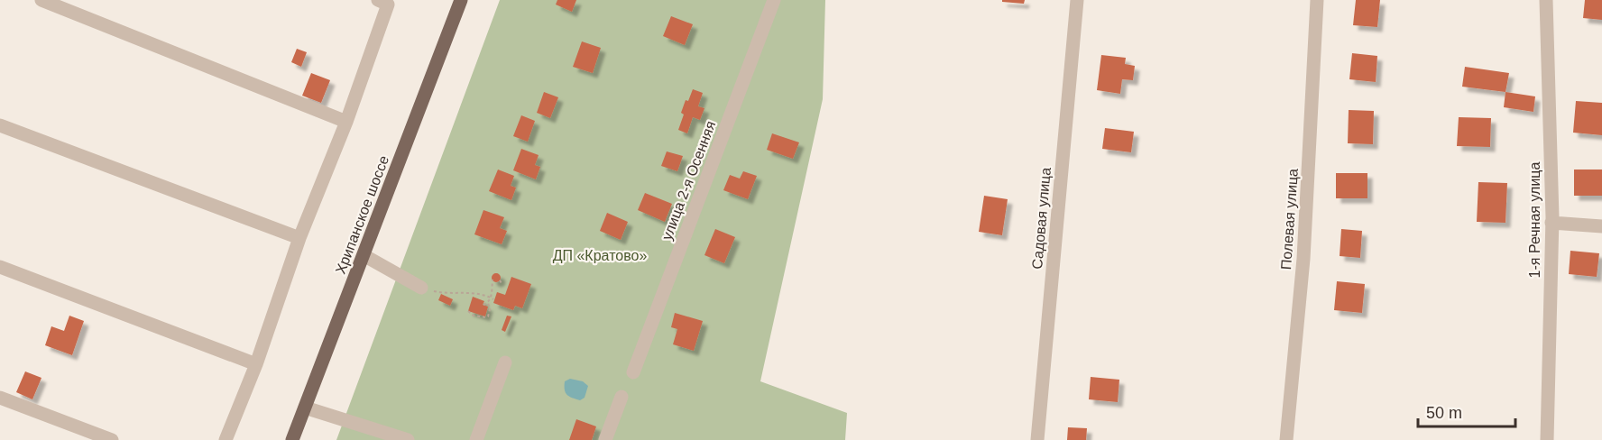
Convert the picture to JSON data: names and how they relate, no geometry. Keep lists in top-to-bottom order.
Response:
{
  "streets": {
    "main road": ["Хрипанское шоссе"],
    "street": [
      "улица 2-я Осенняя",
      "Садовая улица",
      "Полевая улица",
      "1-я Речная улица"
    ]
  },
  "parks": ["ДП «Кратово»"],
  "scale_bar": "50 m"
}
